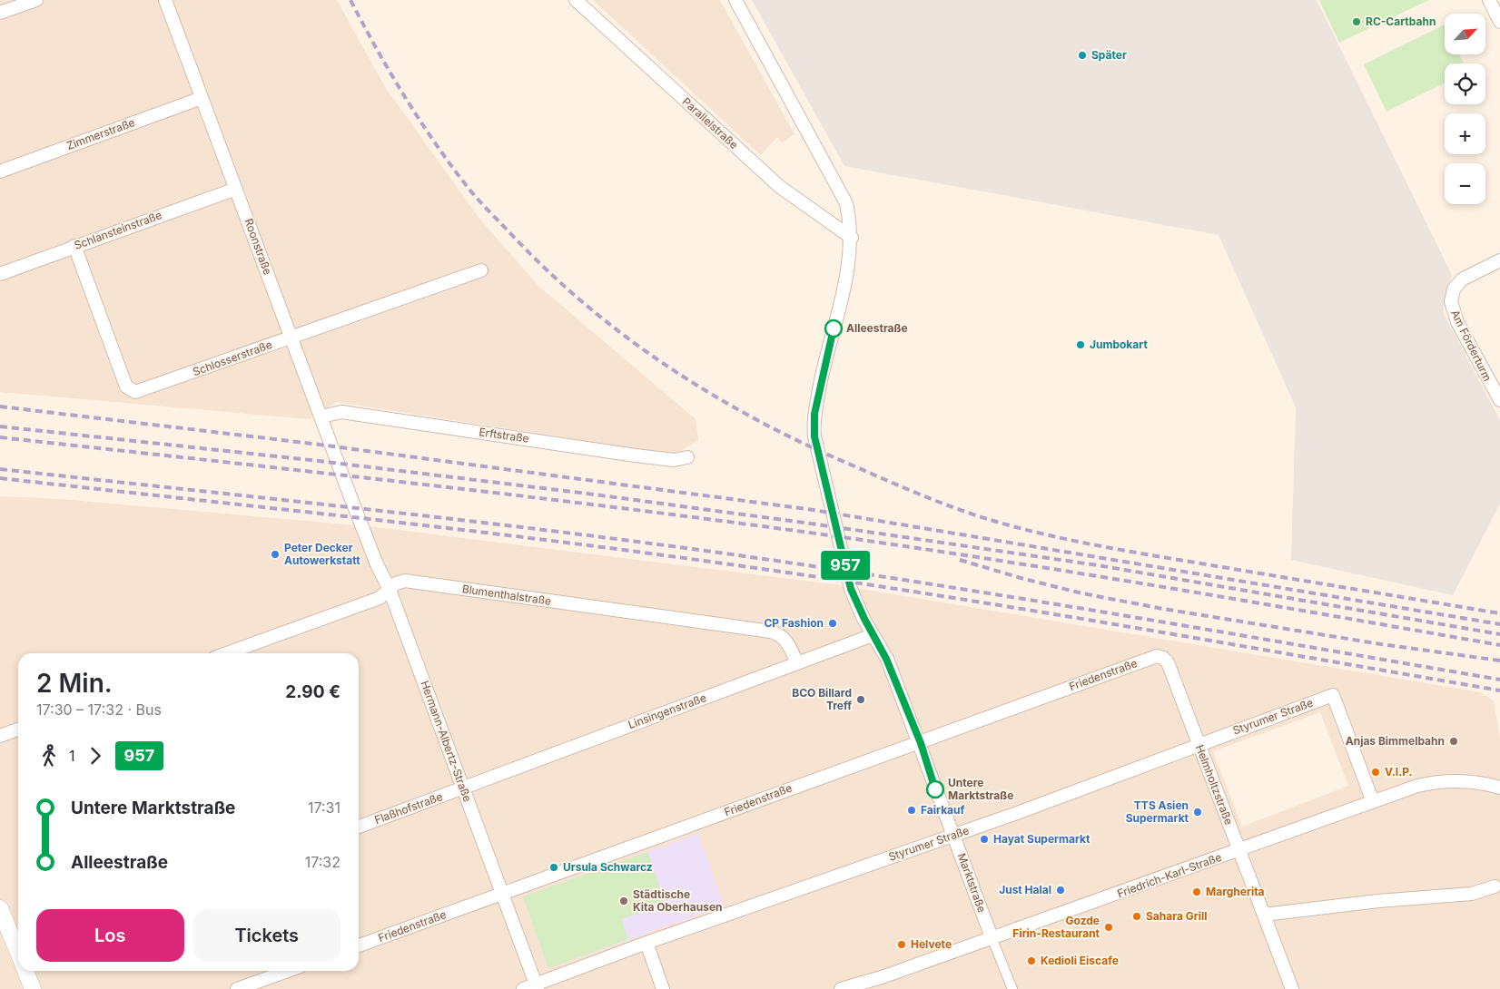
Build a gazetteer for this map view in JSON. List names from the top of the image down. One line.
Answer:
{"streets":{"street":["Parallelstraße","Zimmerstraße","Schlansteinstraße","Roonstraße","Am Förderturm","Schlosserstraße","Erftstraße","Blumenthalstraße","Friedenstraße","Linsingenstraße","Styrumer Straße","Hermann-Albertz-Straße","Helmholtzstraße","Flaßhofstraße","Friedrich-Karl-Straße","Marktstraße"]},"crossings":[["Parallelstraße","Marktstraße"],["Zimmerstraße","Roonstraße"],["Schlansteinstraße","Roonstraße"],["Schlansteinstraße","Schlosserstraße"],["Roonstraße","Schlosserstraße"],["Roonstraße","Erftstraße"],["Roonstraße","Hermann-Albertz-Straße"],["Blumenthalstraße","Linsingenstraße"],["Blumenthalstraße","Hermann-Albertz-Straße"],["Friedenstraße","Hermann-Albertz-Straße"],["Friedenstraße","Helmholtzstraße"],["Friedenstraße","Marktstraße"],["Linsingenstraße","Hermann-Albertz-Straße"],["Linsingenstraße","Flaßhofstraße"],["Linsingenstraße","Marktstraße"],["Styrumer Straße","Hermann-Albertz-Straße"],["Styrumer Straße","Helmholtzstraße"],["Styrumer Straße","Friedrich-Karl-Straße"],["Styrumer Straße","Marktstraße"],["Hermann-Albertz-Straße","Flaßhofstraße"],["Helmholtzstraße","Friedrich-Karl-Straße"],["Friedrich-Karl-Straße","Marktstraße"]],"places":["RC-Cartbahn","Später","Alleestraße","Jumbokart","Peter Decker Autowerkstatt","CP Fashion","BCO Billard Treff","Anjas Bimmelbahn","V.I.P.","Untere Marktstraße","Fairkauf","TTS Asien Supermarkt","Hayat Supermarkt","Ursula Schwarcz","Just Halal","Margherita","Städtische Kita Oberhausen","Sahara Grill","Gozde Firin-Restaurant","Helvete","Kedioli Eiscafe"],"lines":["bus line 957"],"north":"top right","page":{"on_map":"957","map_buttons":["+","−"],"heading":["2 Min.","17:30 – 17:32 · Bus","2.90 €"],"legs":["1","957"],"list":[{"name":"Untere Marktstraße","value":"17:31"},{"name":"Alleestraße","value":"17:32"}],"buttons":["Los","Tickets"]}}
